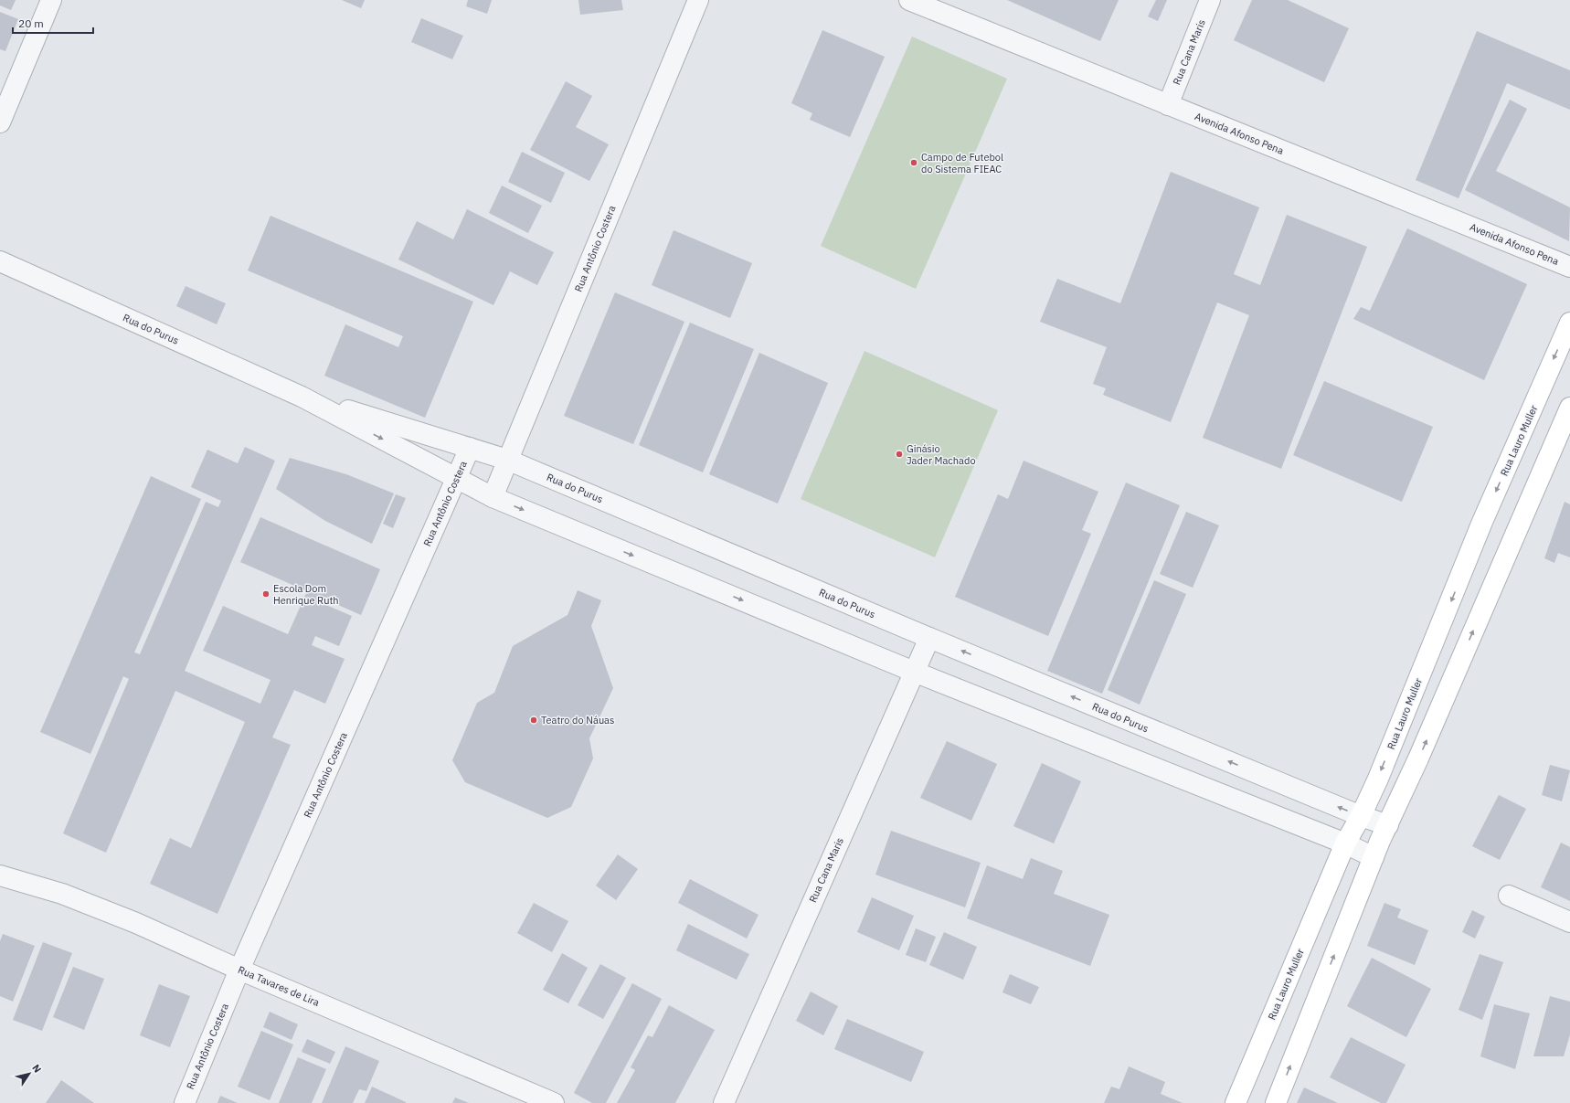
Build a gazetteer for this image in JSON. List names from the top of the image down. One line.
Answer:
{"streets":{"street":["Rua Cana Maris","Avenida Afonso Pena","Rua Antônio Costera","Rua do Purus","Rua Lauro Muller","Rua Tavares de Lira"]},"crossings":[["Rua Cana Maris","Avenida Afonso Pena"],["Rua Cana Maris","Rua do Purus"],["Rua Antônio Costera","Rua do Purus"],["Rua Antônio Costera","Rua Tavares de Lira"],["Rua do Purus","Rua Lauro Muller"]],"places":["Campo de Futebol do Sistema FIEAC","Ginásio Jader Machado","Escola Dom Henrique Ruth","Teatro do Náuas"],"scale_bar":"20 m","north":"top right"}
